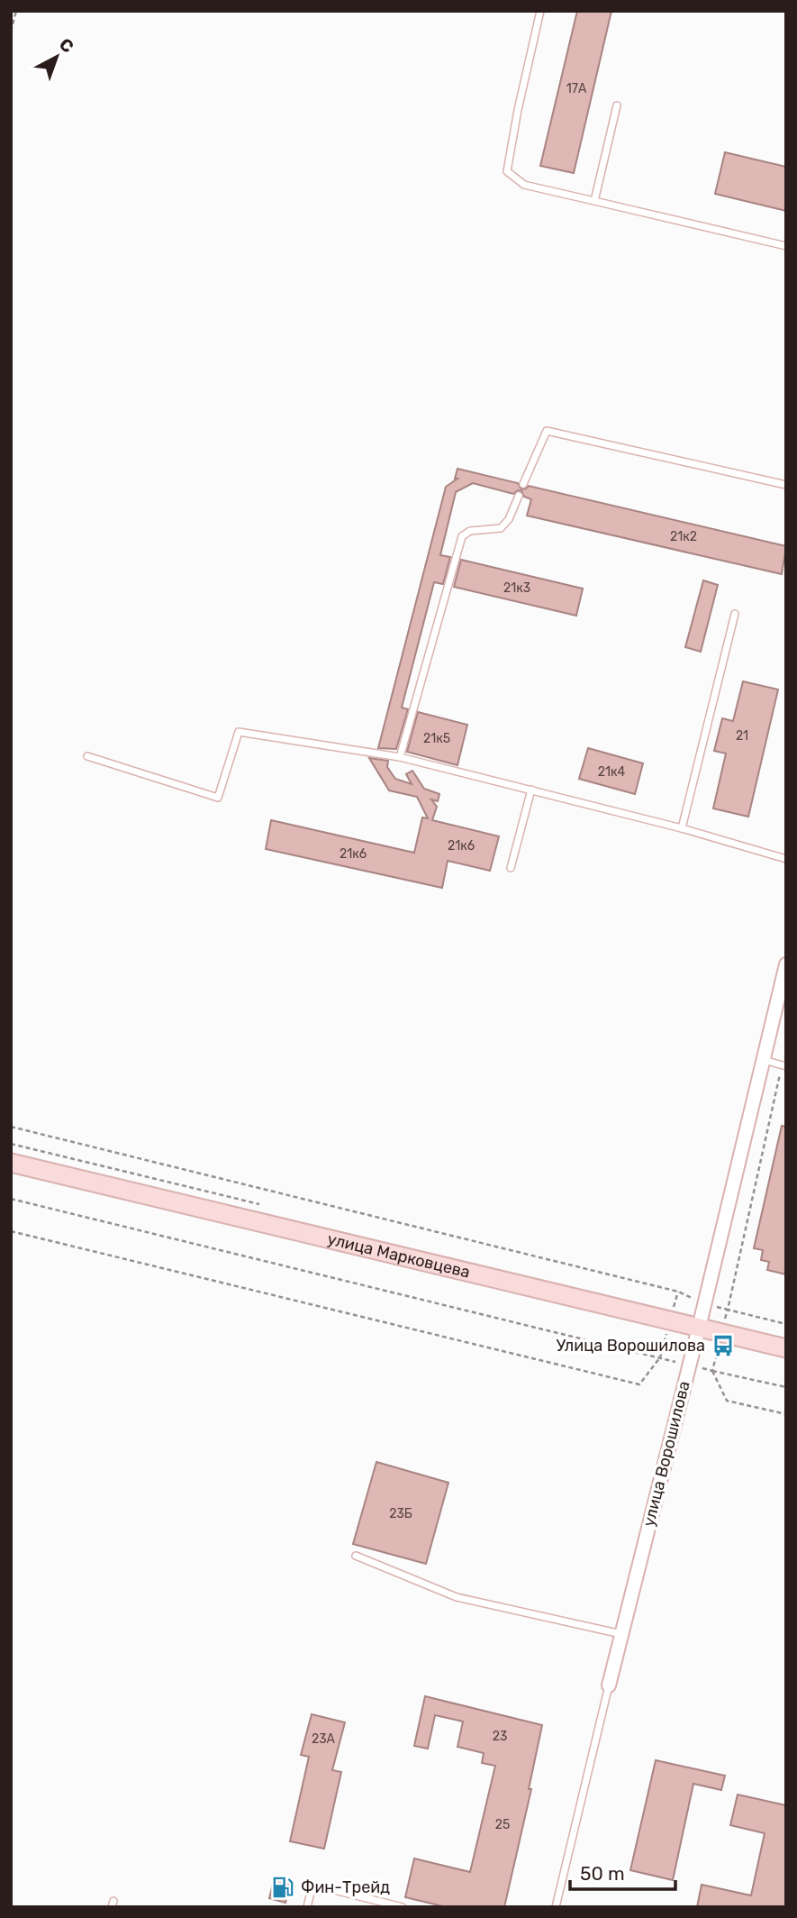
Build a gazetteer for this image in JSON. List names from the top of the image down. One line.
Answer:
{"streets":{"main road":["улица Марковцева"],"street":["улица Ворошилова"]},"crossings":[["улица Марковцева","улица Ворошилова"]],"places":{"bus stop":["Улица Ворошилова"],"fuel station":["Фин-Трeйд"]},"house_numbers":["17А","21к2","21к3","21","21к5","21к4","21к6","21к6","23Б","23","23А","25"],"scale_bar":"50 m","north":"top right"}
